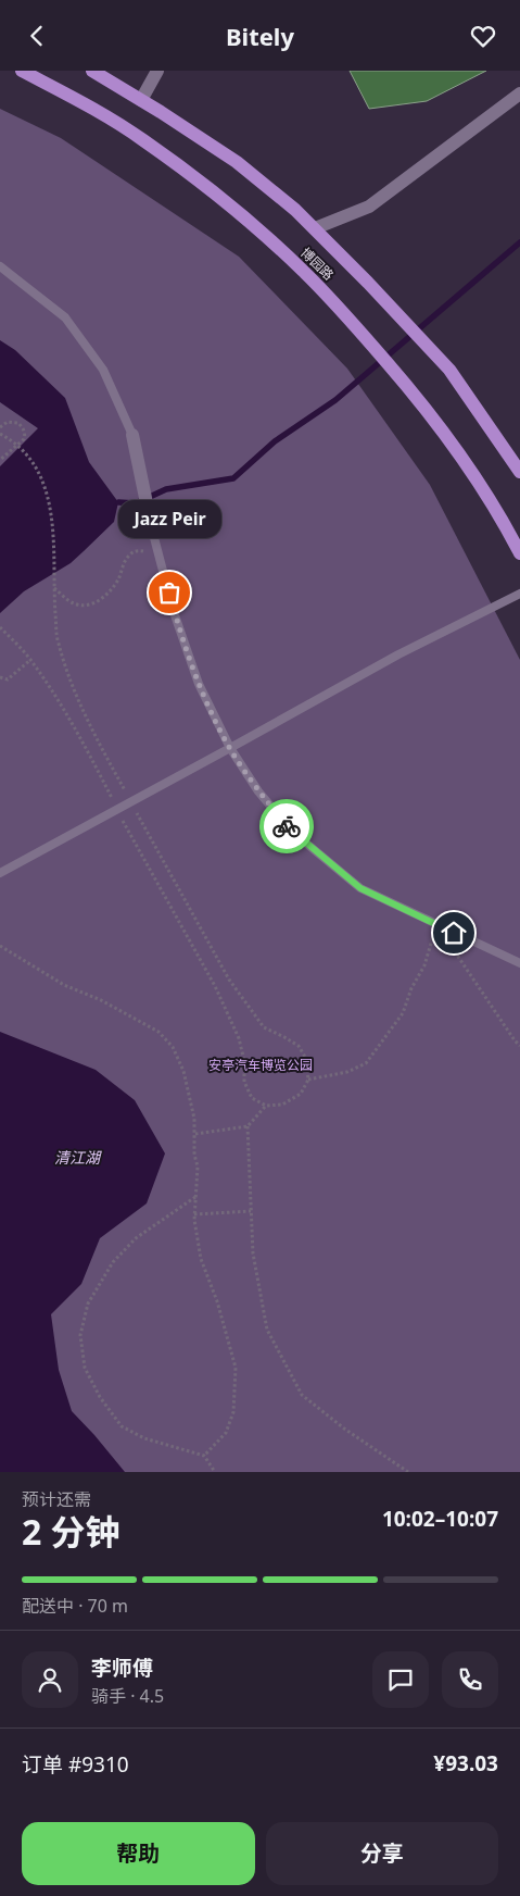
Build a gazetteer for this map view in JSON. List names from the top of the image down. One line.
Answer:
{"streets":{"main road":["博园路"]},"water":["清江湖"],"parks":["安亭汽车博览公园"],"places":["Jazz Peir"],"page":{"header":"Bitely","bubble":"Jazz Peir","heading":["2 分钟","预计还需","10:02–10:07"],"panel":["李师傅","骑手 · 4.5","订单 #9310","¥93.03"],"bar":"配送中 · 70 m","buttons":["帮助","分享"]}}
